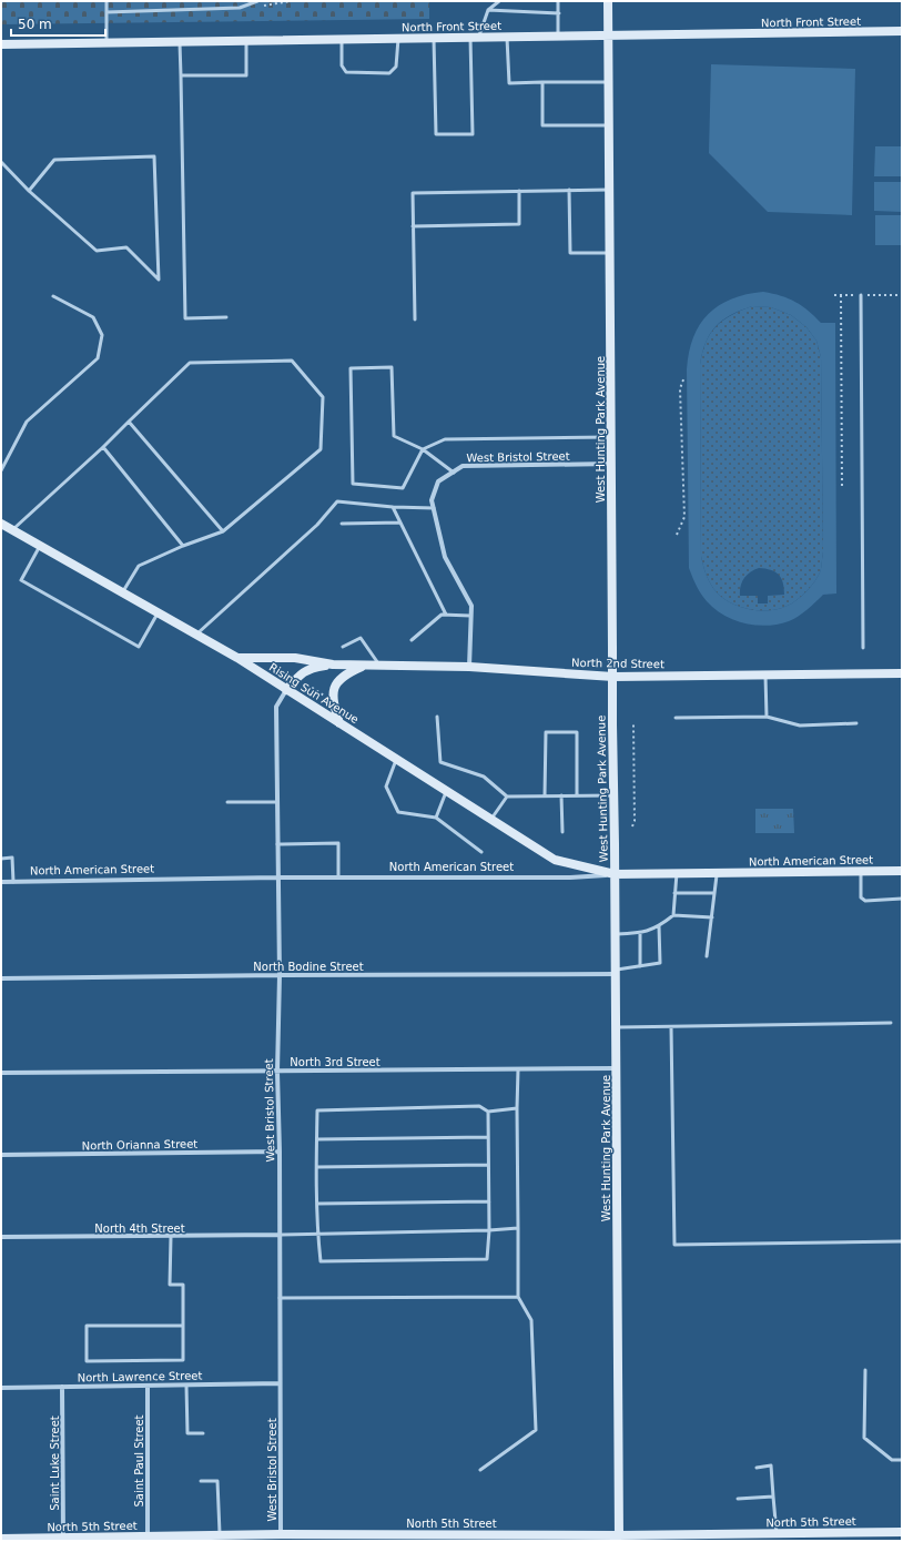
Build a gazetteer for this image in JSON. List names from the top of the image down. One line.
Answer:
{"streets":{"street":["North Front Street","West Hunting Park Avenue","West Bristol Street","North 2nd Street","Rising Sun Avenue","North American Street","North Bodine Street","North 3rd Street","North Orianna Street","North 4th Street","North Lawrence Street","Saint Paul Street","Saint Luke Street","North 5th Street"]},"crossings":[["North Front Street","West Hunting Park Avenue"],["West Hunting Park Avenue","West Bristol Street"],["West Hunting Park Avenue","Rising Sun Avenue"],["West Hunting Park Avenue","North American Street"],["West Hunting Park Avenue","North Bodine Street"],["West Hunting Park Avenue","North 3rd Street"],["West Hunting Park Avenue","North 5th Street"],["West Bristol Street","North 2nd Street"],["West Bristol Street","Rising Sun Avenue"],["West Bristol Street","North American Street"],["West Bristol Street","North Bodine Street"],["West Bristol Street","North 3rd Street"],["West Bristol Street","North Orianna Street"],["West Bristol Street","North 4th Street"],["West Bristol Street","North Lawrence Street"],["West Bristol Street","North 5th Street"],["North 2nd Street","Rising Sun Avenue"],["Rising Sun Avenue","North American Street"],["North Lawrence Street","Saint Paul Street"],["North Lawrence Street","Saint Luke Street"],["Saint Paul Street","North 5th Street"],["Saint Luke Street","North 5th Street"]],"scale_bar":"50 m"}
